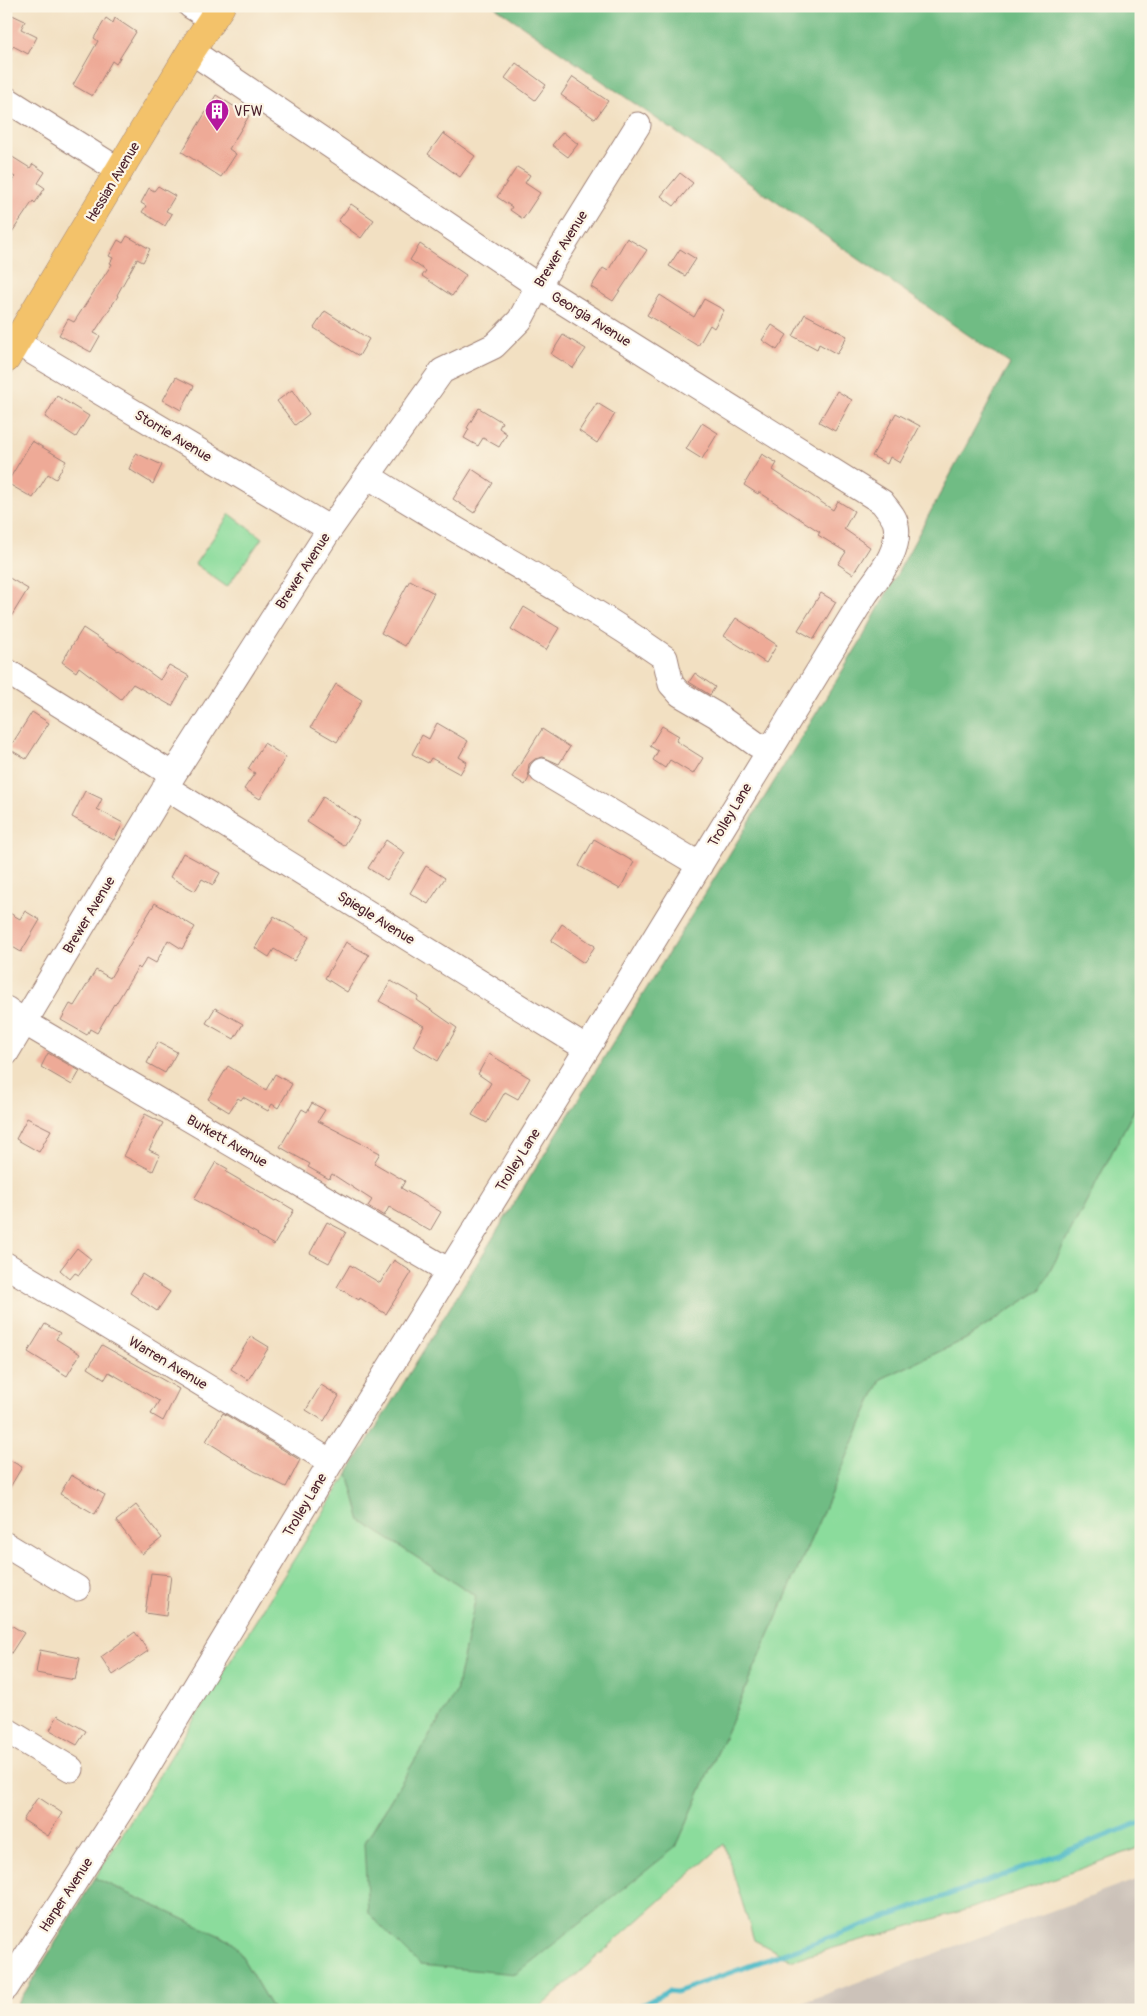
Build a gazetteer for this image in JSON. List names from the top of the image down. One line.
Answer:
{"streets":{"main road":["Hessian Avenue"],"street":["Brewer Avenue","Georgia Avenue","Storrie Avenue","Trolley Lane","Spiegle Avenue","Burkett Avenue","Warren Avenue","Harper Avenue"]},"crossings":[["Hessian Avenue","Georgia Avenue"],["Hessian Avenue","Storrie Avenue"],["Brewer Avenue","Georgia Avenue"],["Brewer Avenue","Storrie Avenue"],["Brewer Avenue","Spiegle Avenue"],["Brewer Avenue","Burkett Avenue"],["Georgia Avenue","Trolley Lane"],["Trolley Lane","Spiegle Avenue"],["Trolley Lane","Burkett Avenue"],["Trolley Lane","Warren Avenue"],["Trolley Lane","Harper Avenue"]],"places":{"building":["VFW"]}}
